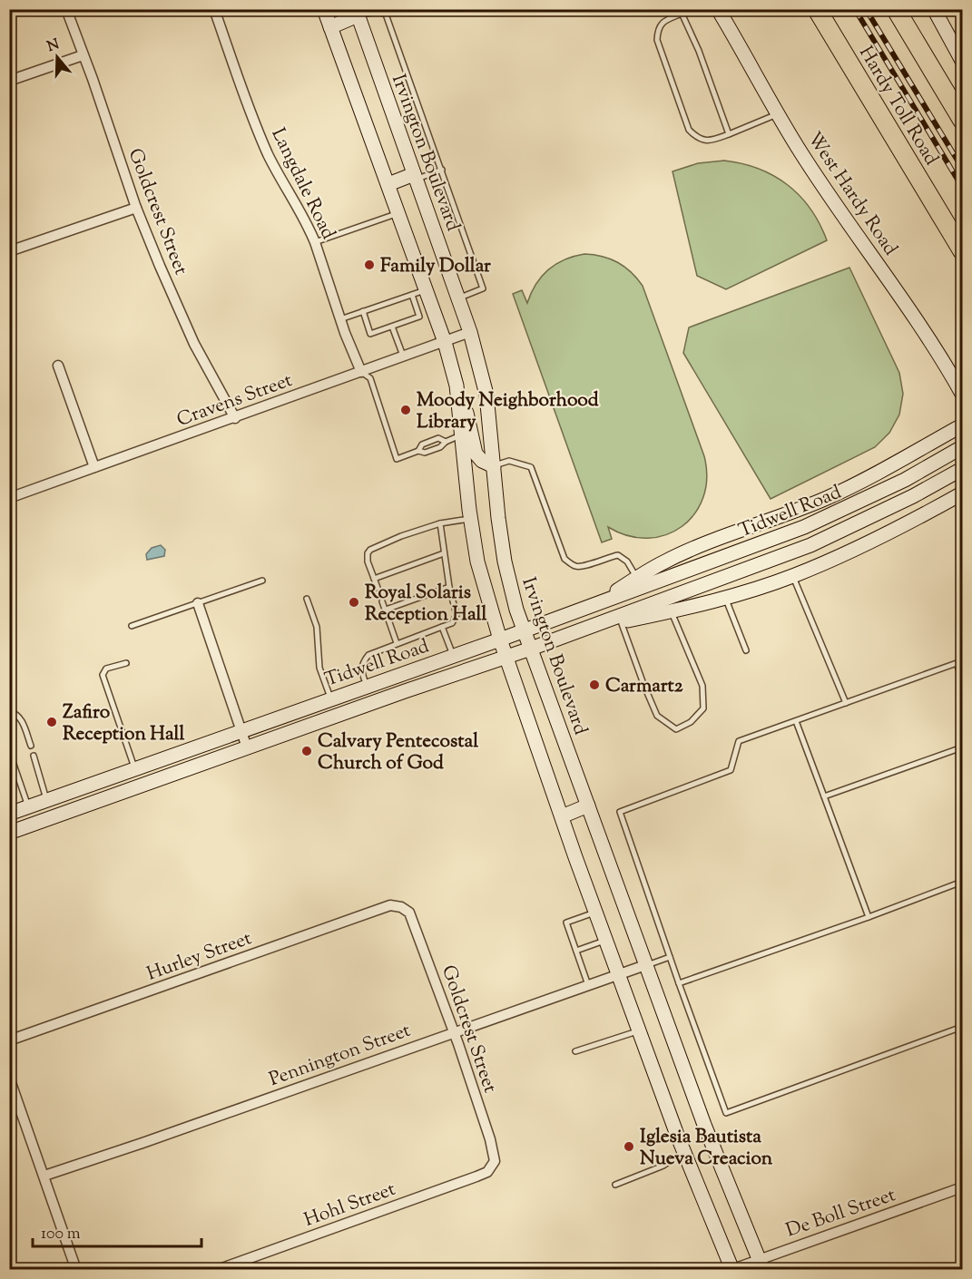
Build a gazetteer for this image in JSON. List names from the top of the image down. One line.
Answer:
{"streets":{"highway":["Hardy Toll Road"],"main road":["Irvington Boulevard","West Hardy Road","Tidwell Road"],"street":["Langdale Road","Goldcrest Street","Cravens Street","Hurley Street","Pennington Street","Hohl Street","De Boll Street"]},"crossings":[["Irvington Boulevard","Cravens Street"],["Irvington Boulevard","Tidwell Road"],["Irvington Boulevard","Pennington Street"],["Irvington Boulevard","De Boll Street"],["Langdale Road","Cravens Street"],["Goldcrest Street","Cravens Street"],["Goldcrest Street","Hurley Street"],["Goldcrest Street","Pennington Street"],["Goldcrest Street","Hohl Street"]],"places":["Family Dollar","Moody Neighborhood Library","Royal Solaris Reception Hall","Carmart2","Zafiro Reception Hall","Calvary Pentecostal Church of God","Iglesia Bautista Nueva Creacion"],"scale_bar":"100 m","north":"top"}
